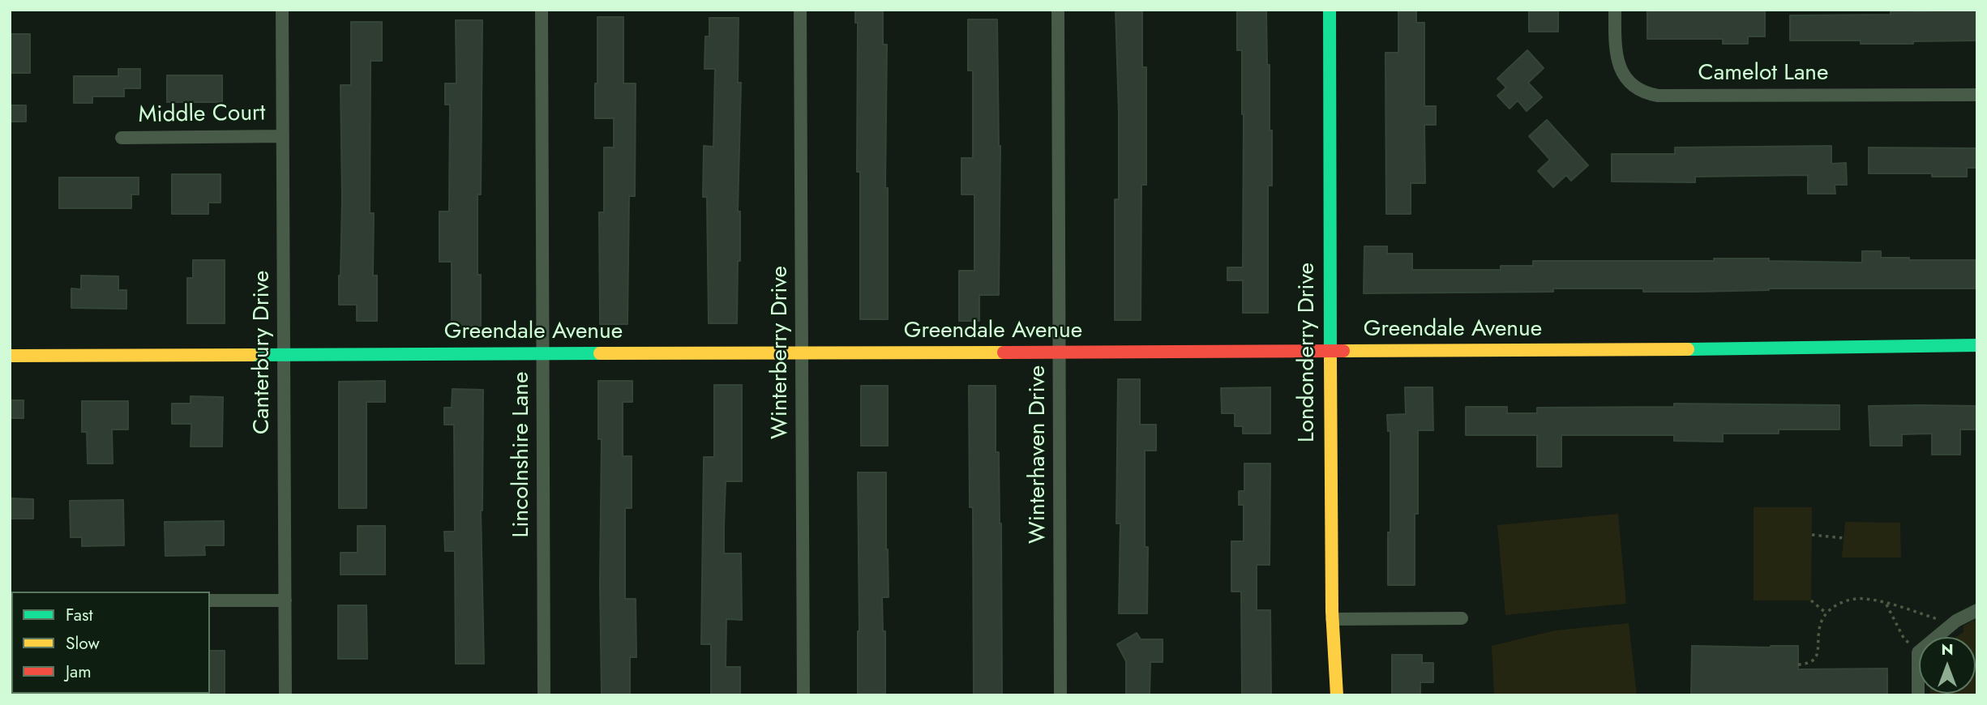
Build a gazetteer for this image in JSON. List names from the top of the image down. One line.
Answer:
{"streets":{"street":["Camelot Lane","Middle Court","Greendale Avenue","Canterbury Drive","Winterberry Drive","Londonderry Drive","Lincolnshire Lane","Winterhaven Drive"]},"crossings":[["Middle Court","Canterbury Drive"],["Greendale Avenue","Canterbury Drive"],["Greendale Avenue","Winterberry Drive"],["Greendale Avenue","Londonderry Drive"],["Greendale Avenue","Lincolnshire Lane"],["Greendale Avenue","Winterhaven Drive"]],"legend":["Fast","Slow","Jam"],"north":"top"}
